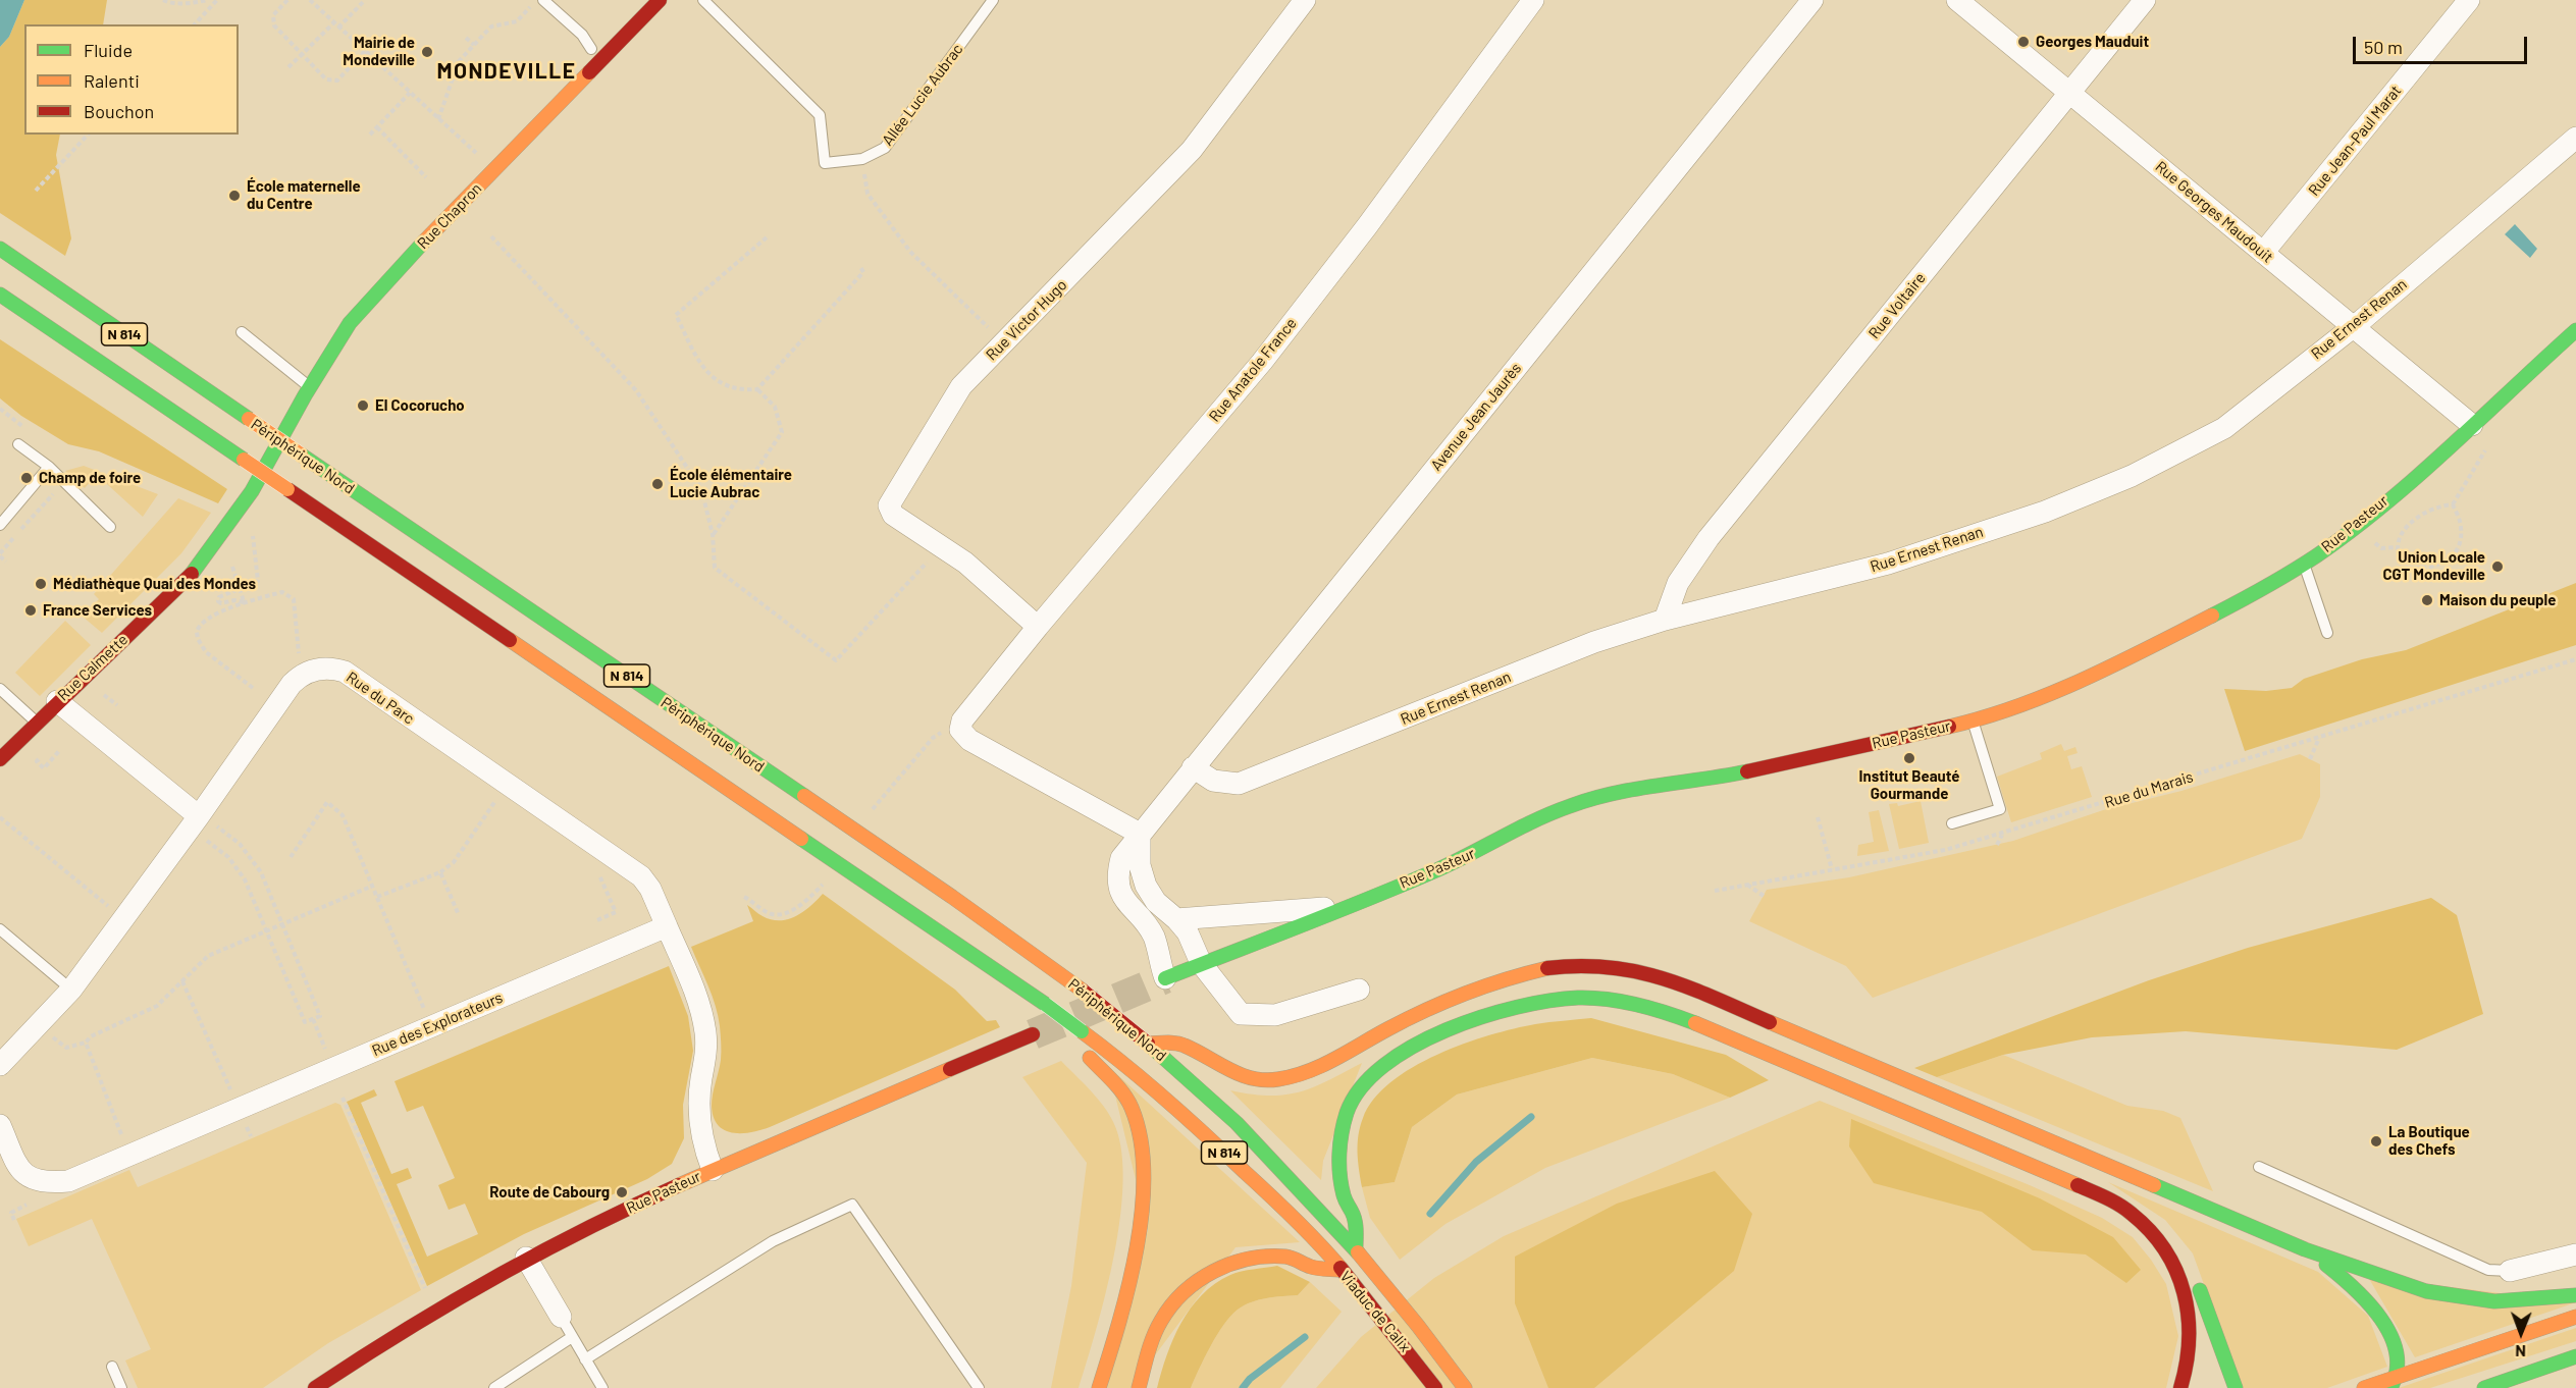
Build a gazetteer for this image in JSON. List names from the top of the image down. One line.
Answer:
{"streets":{"main road":["Rue Chapron","N 814","Périphérique Nord","Rue Pasteur","Rue Calmette","Viaduc de Calix"],"street":["Rue Jean-Paul Marat","Rue Georges Maudouit","Rue Voltaire","Rue Ernest Renan","Rue Victor Hugo","Rue Anatole France","Avenue Jean Jaurès","Rue du Parc","Rue des Explorateurs"],"lane":["Allée Lucie Aubrac"],"path":["Rue du Marais"]},"crossings":[["Rue Jean-Paul Marat","Rue Georges Maudouit"],["Rue Georges Maudouit","Rue Voltaire"],["Rue Georges Maudouit","Rue Ernest Renan"],["Rue Georges Maudouit","Rue Pasteur"],["Rue Chapron","Rue Calmette"],["Rue Voltaire","Rue Ernest Renan"],["Rue Ernest Renan","Avenue Jean Jaurès"],["Rue Victor Hugo","Rue Anatole France"],["Avenue Jean Jaurès","Rue Pasteur"],["Périphérique Nord","Viaduc de Calix"],["Rue du Parc","Rue des Explorateurs"]],"districts":["MONDEVILLE"],"places":["Georges Mauduit","Mairie de Mondeville","École maternelle du Centre","El Cocorucho","Champ de foire","École élémentaire Lucie Aubrac","Union Locale CGT Mondeville","Médiathèque Quai des Mondes","Maison du peuple","France Services","Institut Beauté Gourmande","La Boutique des Chefs","Route de Cabourg"],"legend":["Fluide","Ralenti","Bouchon"],"scale_bar":"50 m","north":"bottom"}
